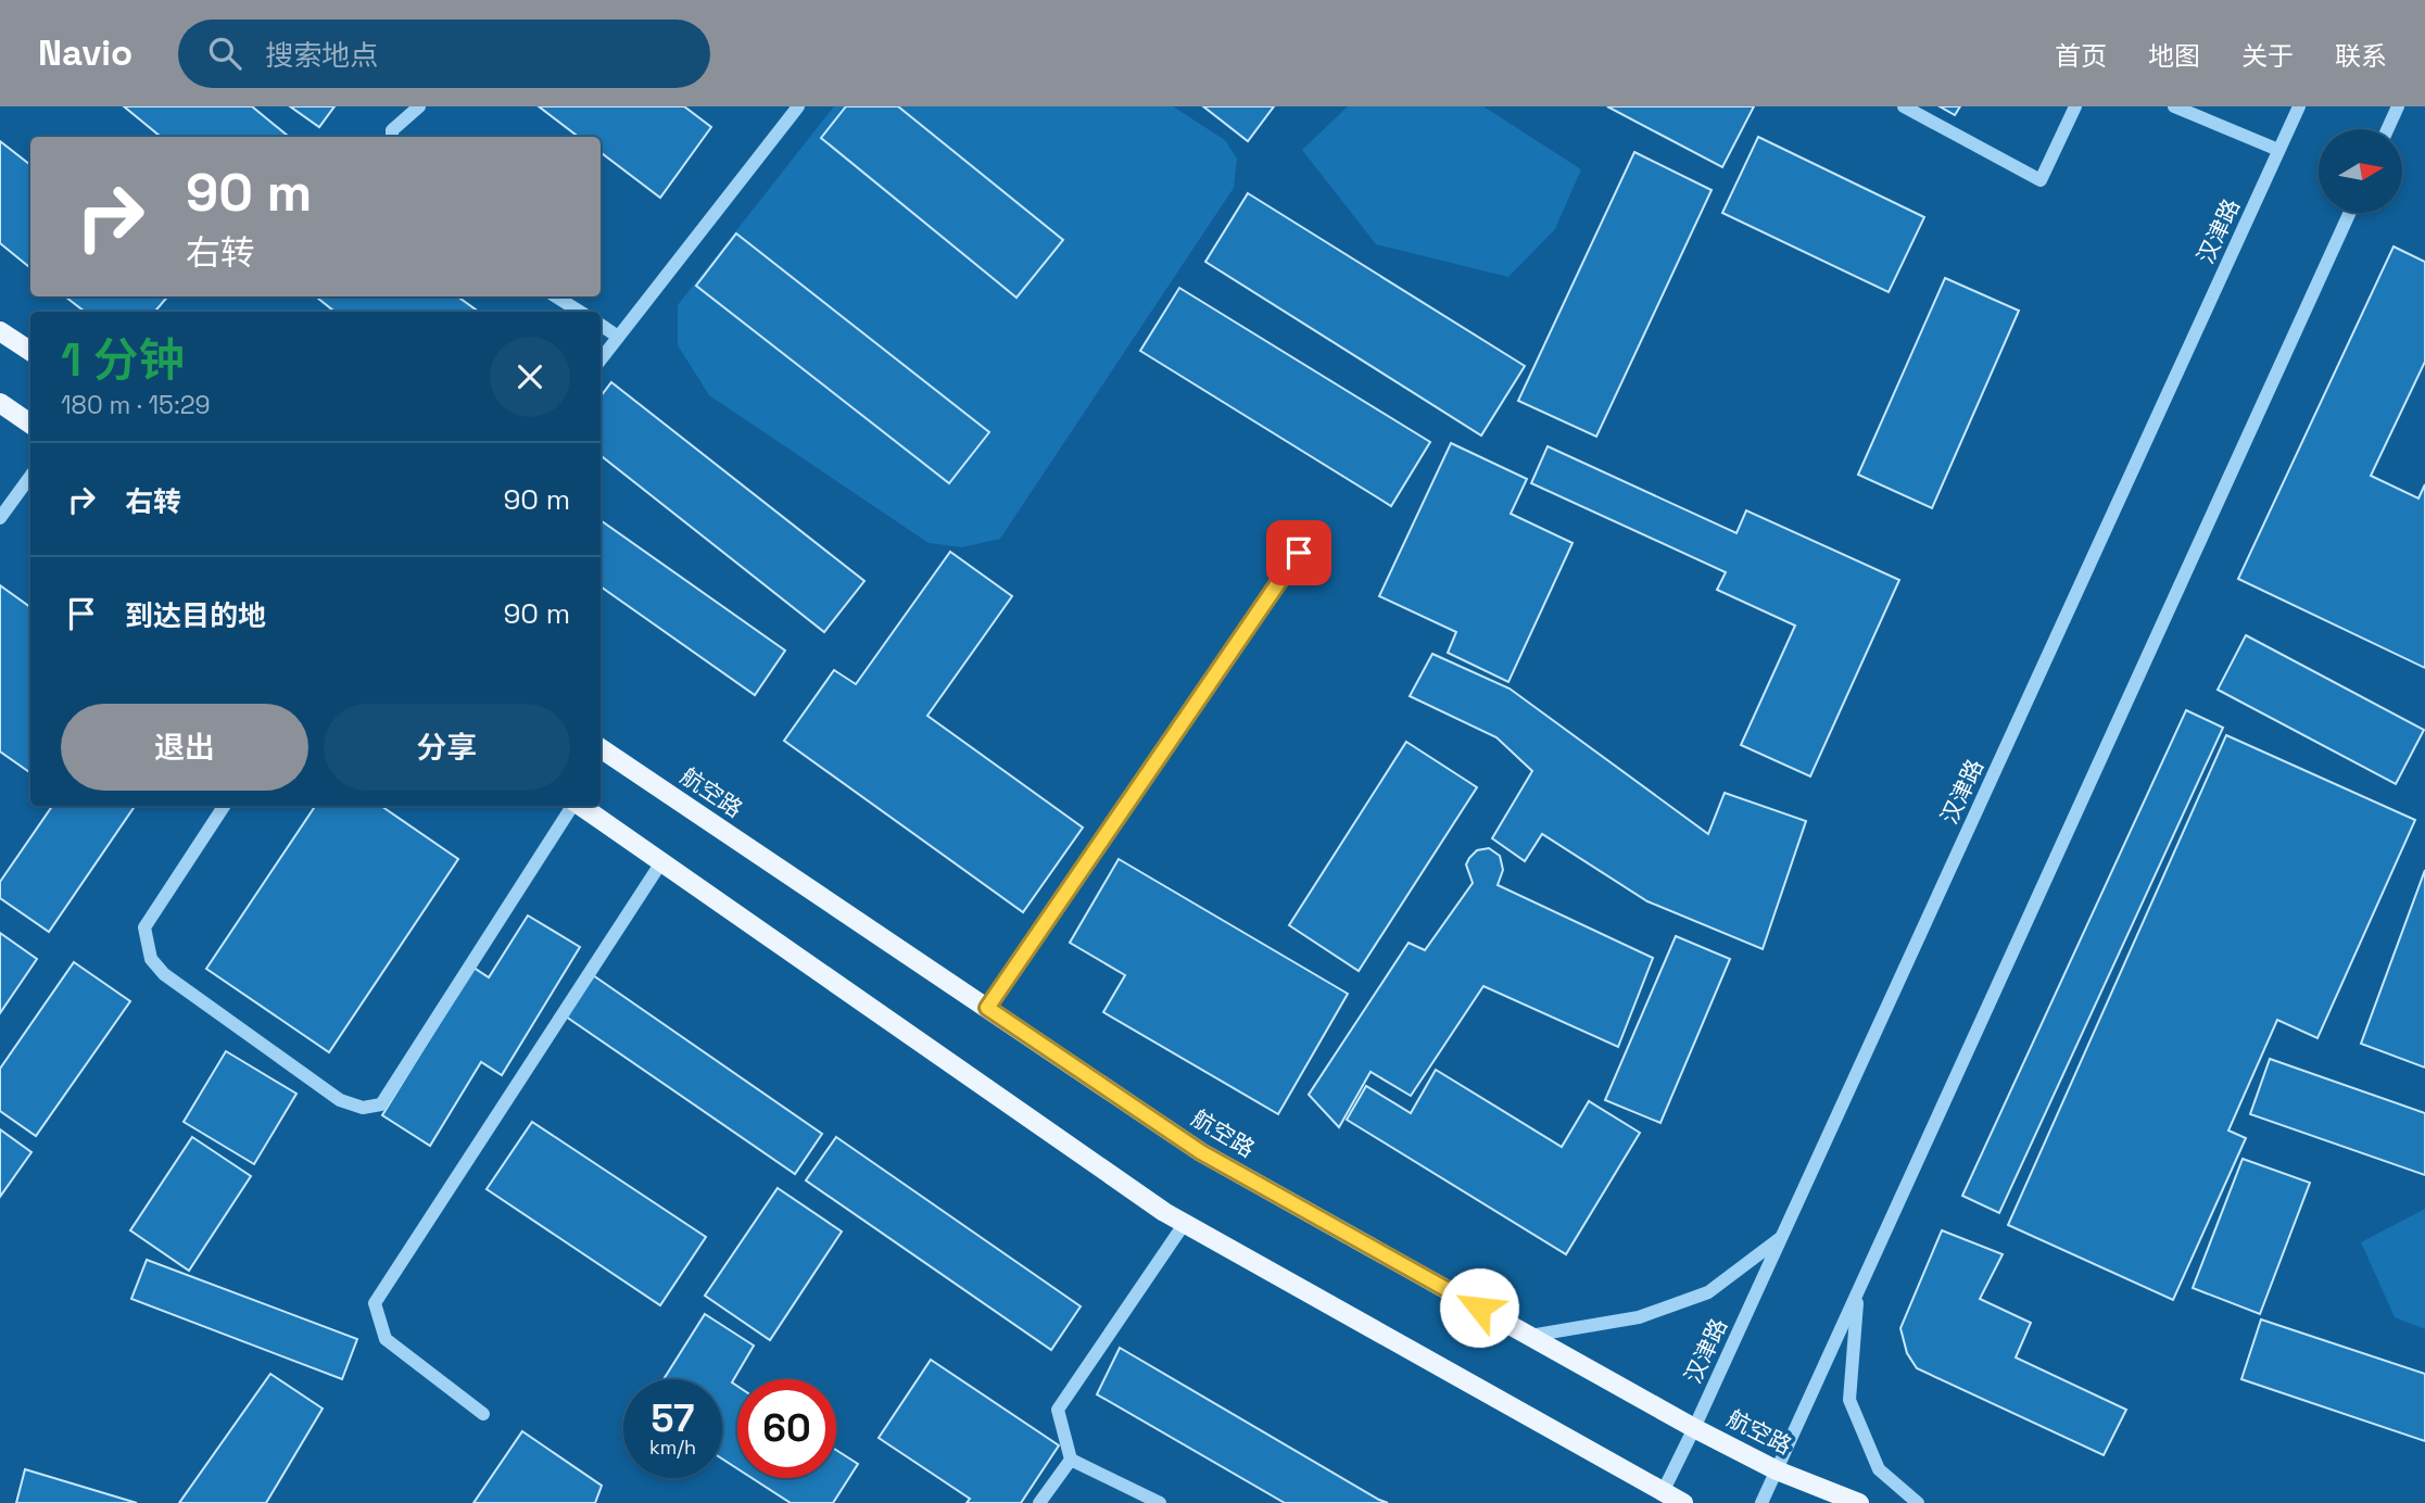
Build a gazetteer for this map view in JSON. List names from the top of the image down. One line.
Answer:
{"streets":{"main road":["航空路"],"street":["汉津路"]},"crossings":[["汉津路","航空路"]],"north":"right","page":{"header":"Navio","search":"搜索地点","nav":["首页","地图","关于","联系"],"turn":["90 m","右转"],"heading":["1 分钟","180 m · 15:29"],"list":[{"name":"右转","value":"90 m"},{"name":"到达目的地","value":"90 m"}],"buttons":["退出","分享"],"speed":"57 km/h","limit":"60"}}
